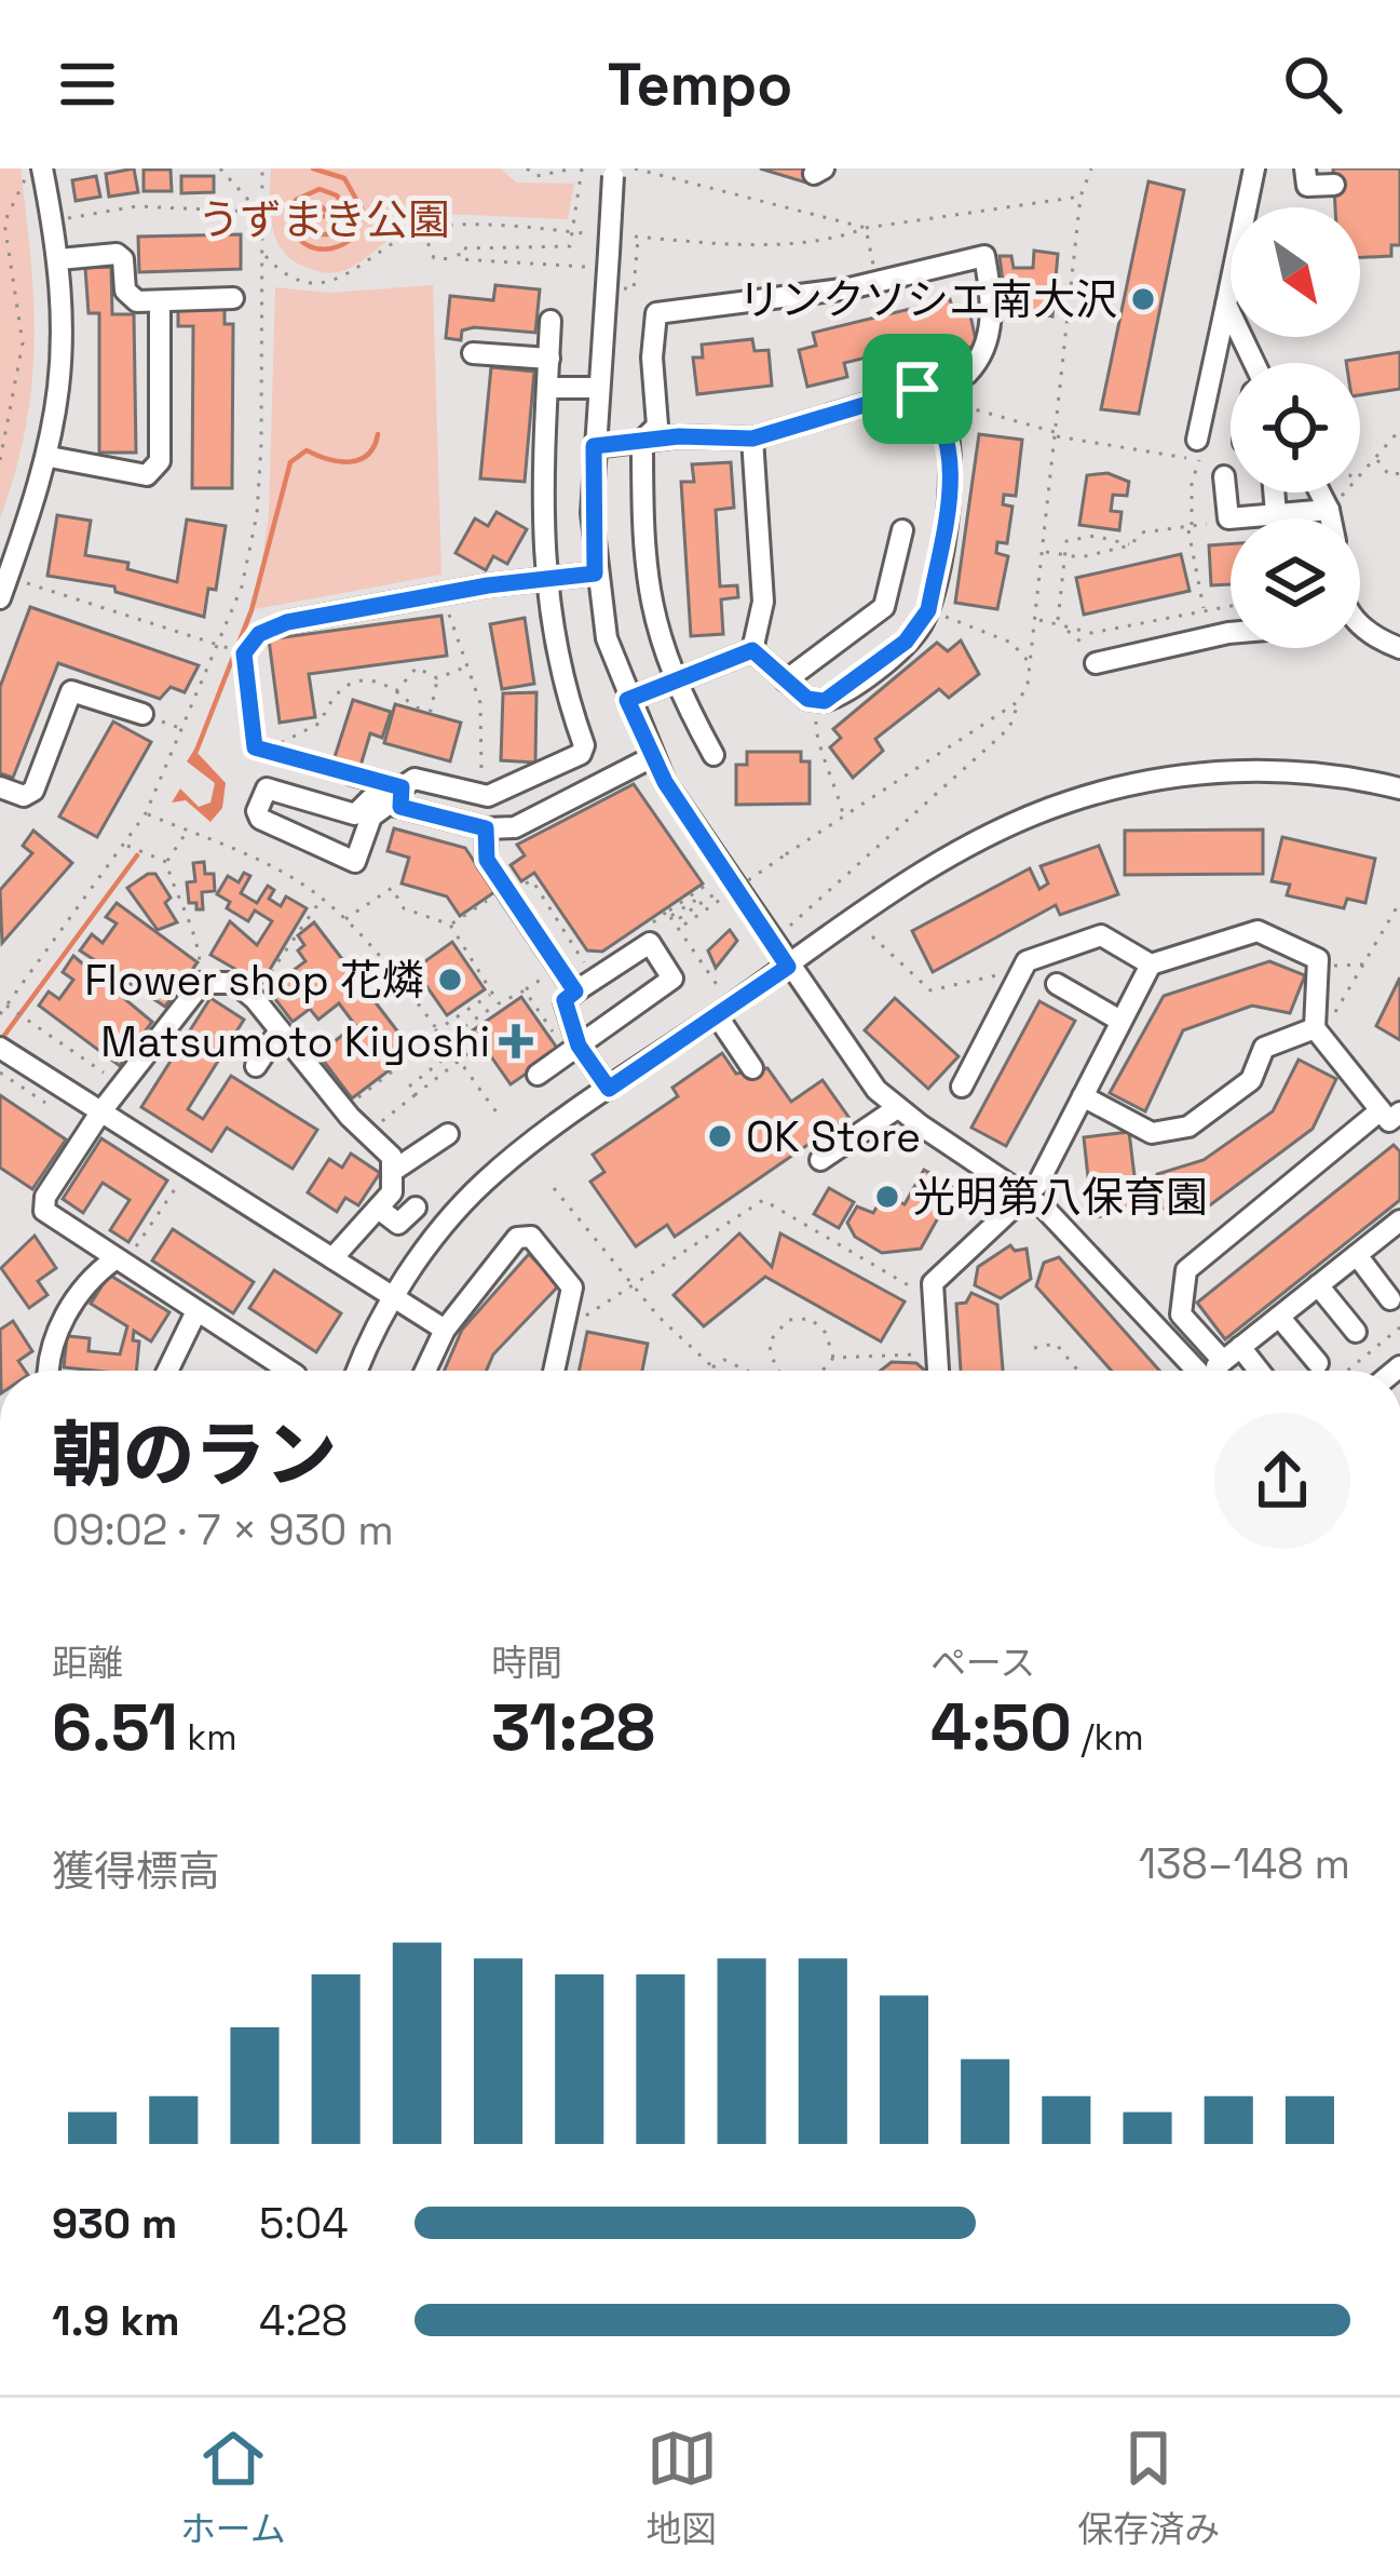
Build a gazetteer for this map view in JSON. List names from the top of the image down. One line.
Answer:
{"parks":["うずまき公園"],"places":{"other":["リンクソシエ南大沢","Flower shop 花燐","OK Store","光明第八保育園"],"health":["Matsumoto Kiyoshi"]},"north":"bottom right","page":{"header":"Tempo","heading":["朝のラン","09:02 · 7 × 930 m"],"stats":[["距離","6.51 km"],["時間","31:28"],["ペース","4:50 /km"]],"chart":["獲得標高","138–148 m"],"list":[{"name":"930 m","note":"5:04"},{"name":"1.9 km","note":"4:28"}],"tabs":["ホーム","地図","保存済み"]}}
